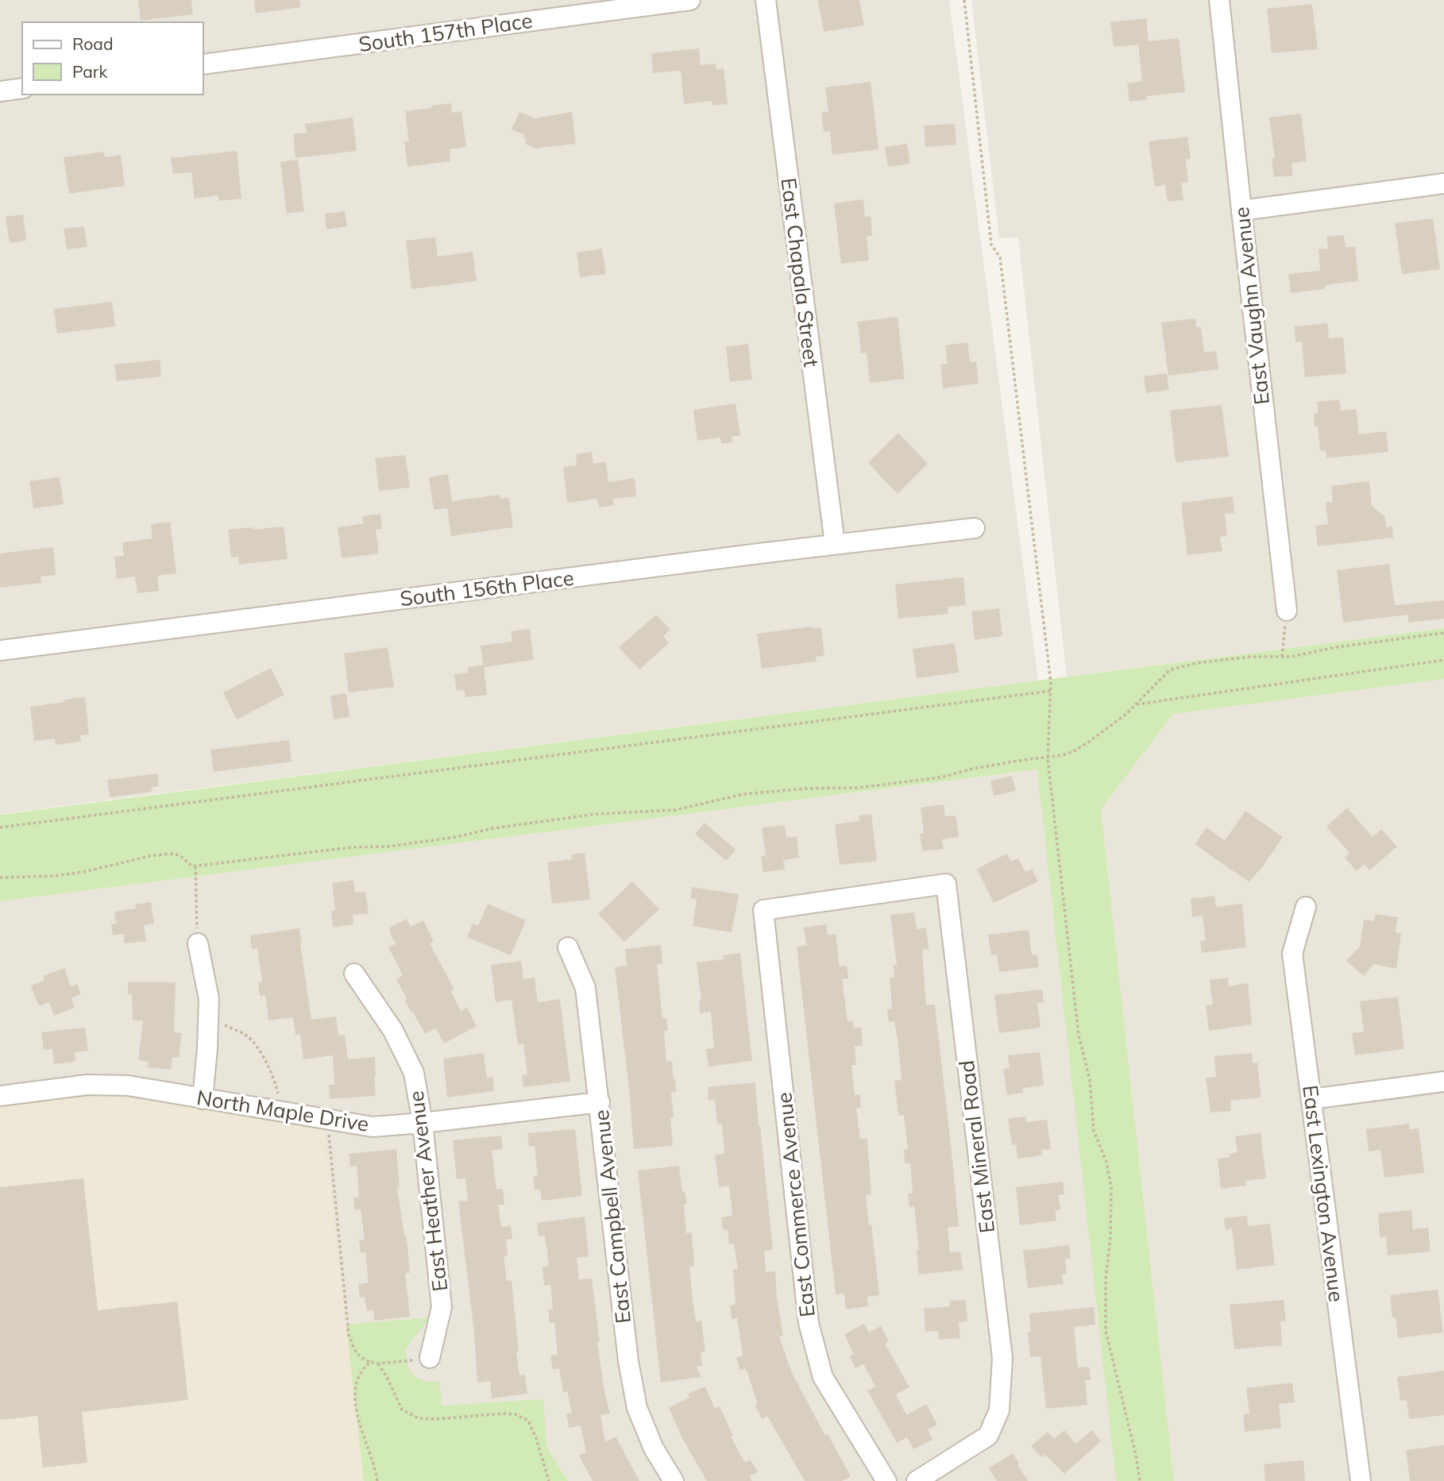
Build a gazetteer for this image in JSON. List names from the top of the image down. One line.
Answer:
{"streets":{"street":["South 157th Place","East Chapala Street","East Vaughn Avenue","South 156th Place","North Maple Drive","East Mineral Road","East Heather Avenue","East Lexington Avenue","East Commerce Avenue","East Campbell Avenue"]},"crossings":[["East Chapala Street","South 156th Place"],["North Maple Drive","East Heather Avenue"],["North Maple Drive","East Campbell Avenue"],["East Mineral Road","East Commerce Avenue"]],"legend":["Road","Park"]}
